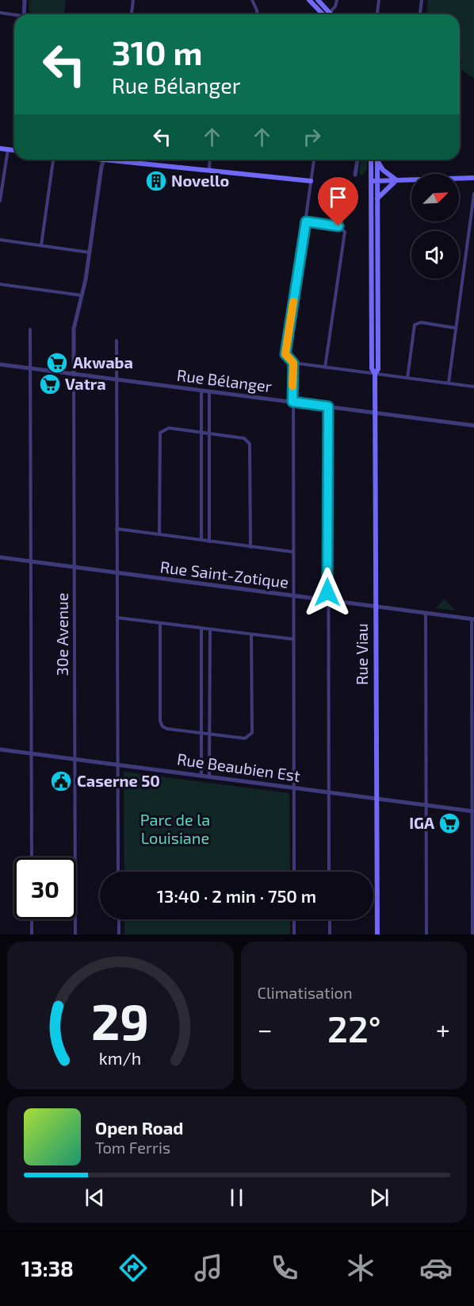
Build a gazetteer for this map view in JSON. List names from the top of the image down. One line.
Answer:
{"streets":{"main road":["Rue Viau"],"street":["Rue Bélanger","Rue Saint-Zotique","30e Avenue","Rue Beaubien Est"]},"crossings":[["Rue Bélanger","30e Avenue"],["Rue Bélanger","Rue Viau"],["Rue Saint-Zotique","30e Avenue"],["Rue Saint-Zotique","Rue Viau"],["30e Avenue","Rue Beaubien Est"],["Rue Viau","Rue Beaubien Est"]],"parks":["Parc de la Louisiane"],"places":{"building":["Novello"],"supermarket":["Akwaba","Vatra","IGA"],"public building":["Caserne 50"]},"north":"top right","page":{"turn":["310 m","Rue Bélanger"],"limit":"30","trip":"13:40 · 2 min · 750 m","tile":"Climatisation","heat":["−","22°","+"],"song":["Open Road","Tom Ferris"],"tabs":"13:38","gauge":["29","km/h"]}}
